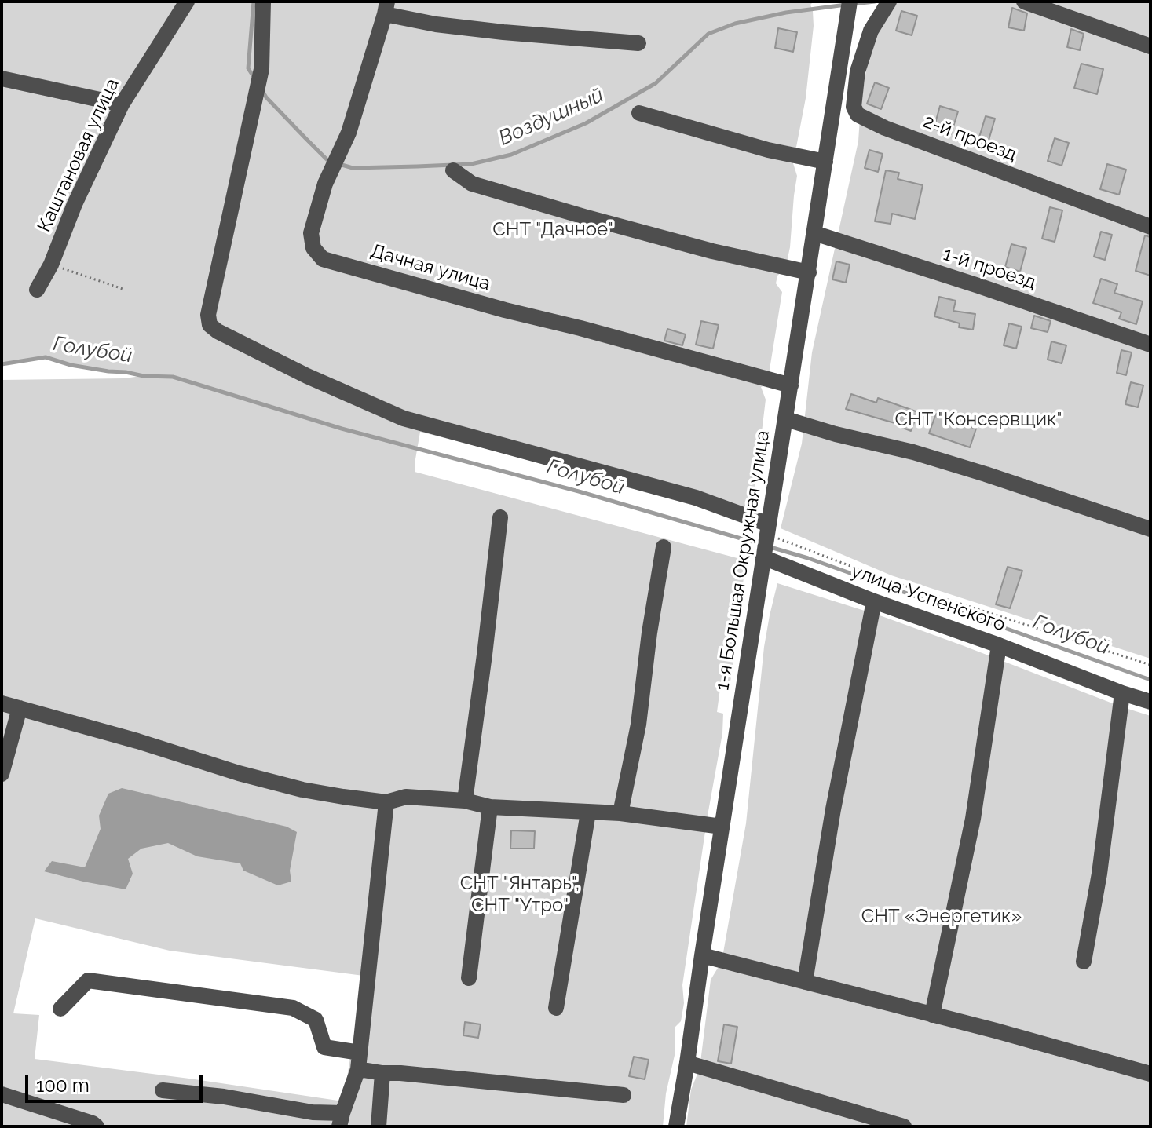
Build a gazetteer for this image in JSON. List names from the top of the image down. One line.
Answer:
{"streets":{"street":["2-й проезд","Каштановая улица","Дачная улица","1-й проезд","1-я Большая Окружная улица","улица Успенского"]},"crossings":[["Дачная улица","1-я Большая Окружная улица"],["1-й проезд","1-я Большая Окружная улица"],["1-я Большая Окружная улица","улица Успенского"]],"water":["Воздушный","Голубой"],"parks":["СНТ \"Дачное\"","СНТ \"Консервщик\"","СНТ \"Янтарь\", СНТ \"Утро\"","СНТ «Энергетик»"],"scale_bar":"100 m"}
